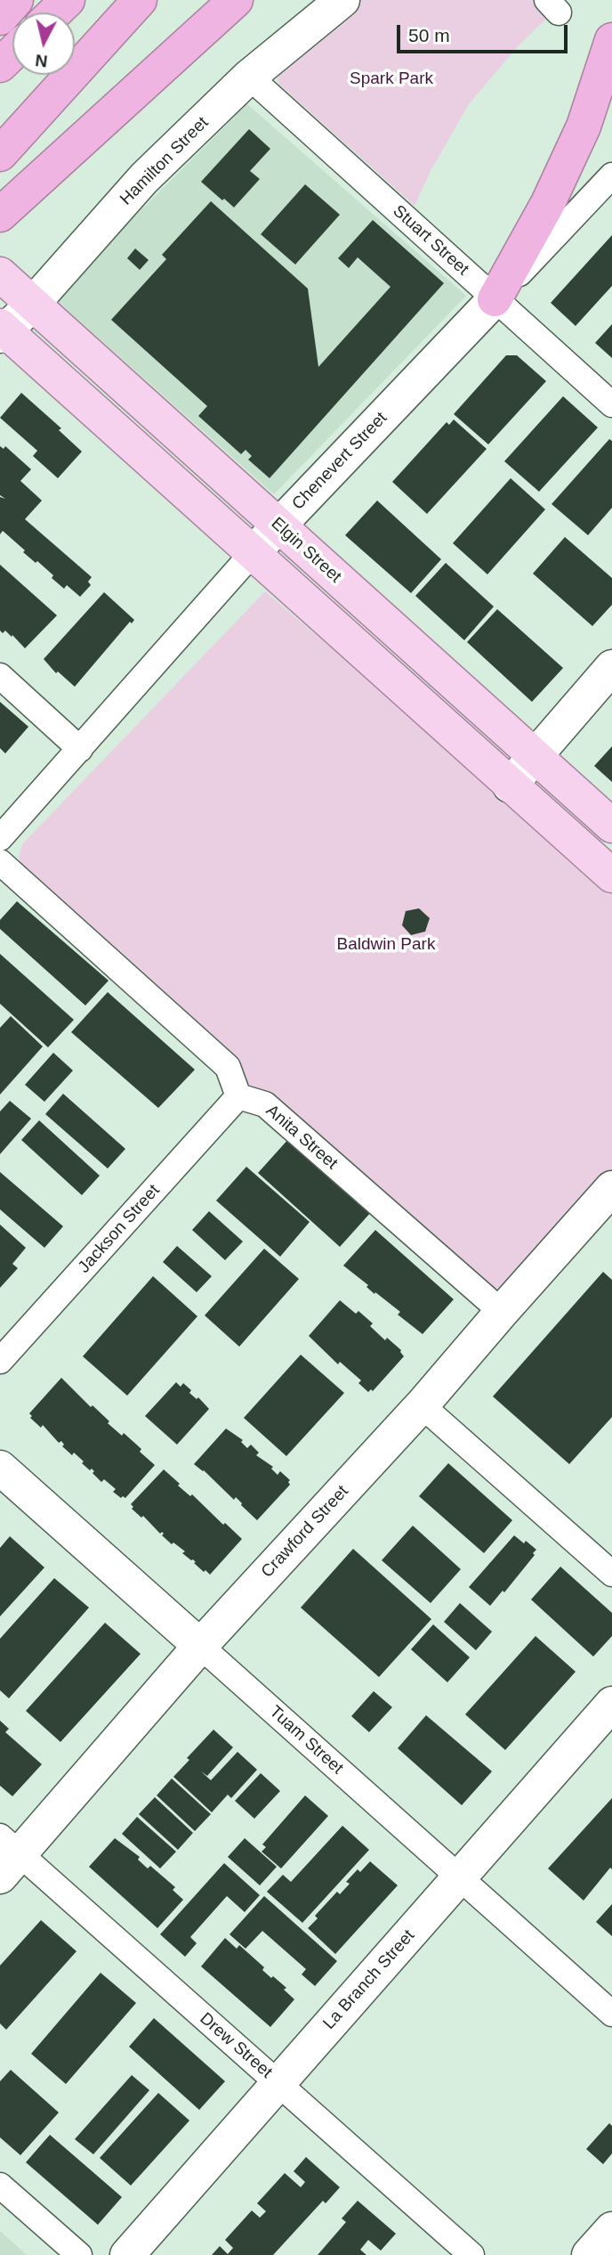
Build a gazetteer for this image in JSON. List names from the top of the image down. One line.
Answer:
{"streets":{"main road":["Elgin Street"],"street":["Hamilton Street","Stuart Street","Chenevert Street","Anita Street","Jackson Street","Crawford Street","Tuam Street","La Branch Street","Drew Street"]},"crossings":[["Hamilton Street","Stuart Street"],["Hamilton Street","Elgin Street"],["Stuart Street","Chenevert Street"],["Chenevert Street","Elgin Street"],["Anita Street","Jackson Street"],["Anita Street","Crawford Street"],["Crawford Street","Tuam Street"],["Crawford Street","Drew Street"],["Tuam Street","La Branch Street"],["La Branch Street","Drew Street"]],"parks":["Spark Park","Baldwin Park"],"scale_bar":"50 m","north":"bottom"}
